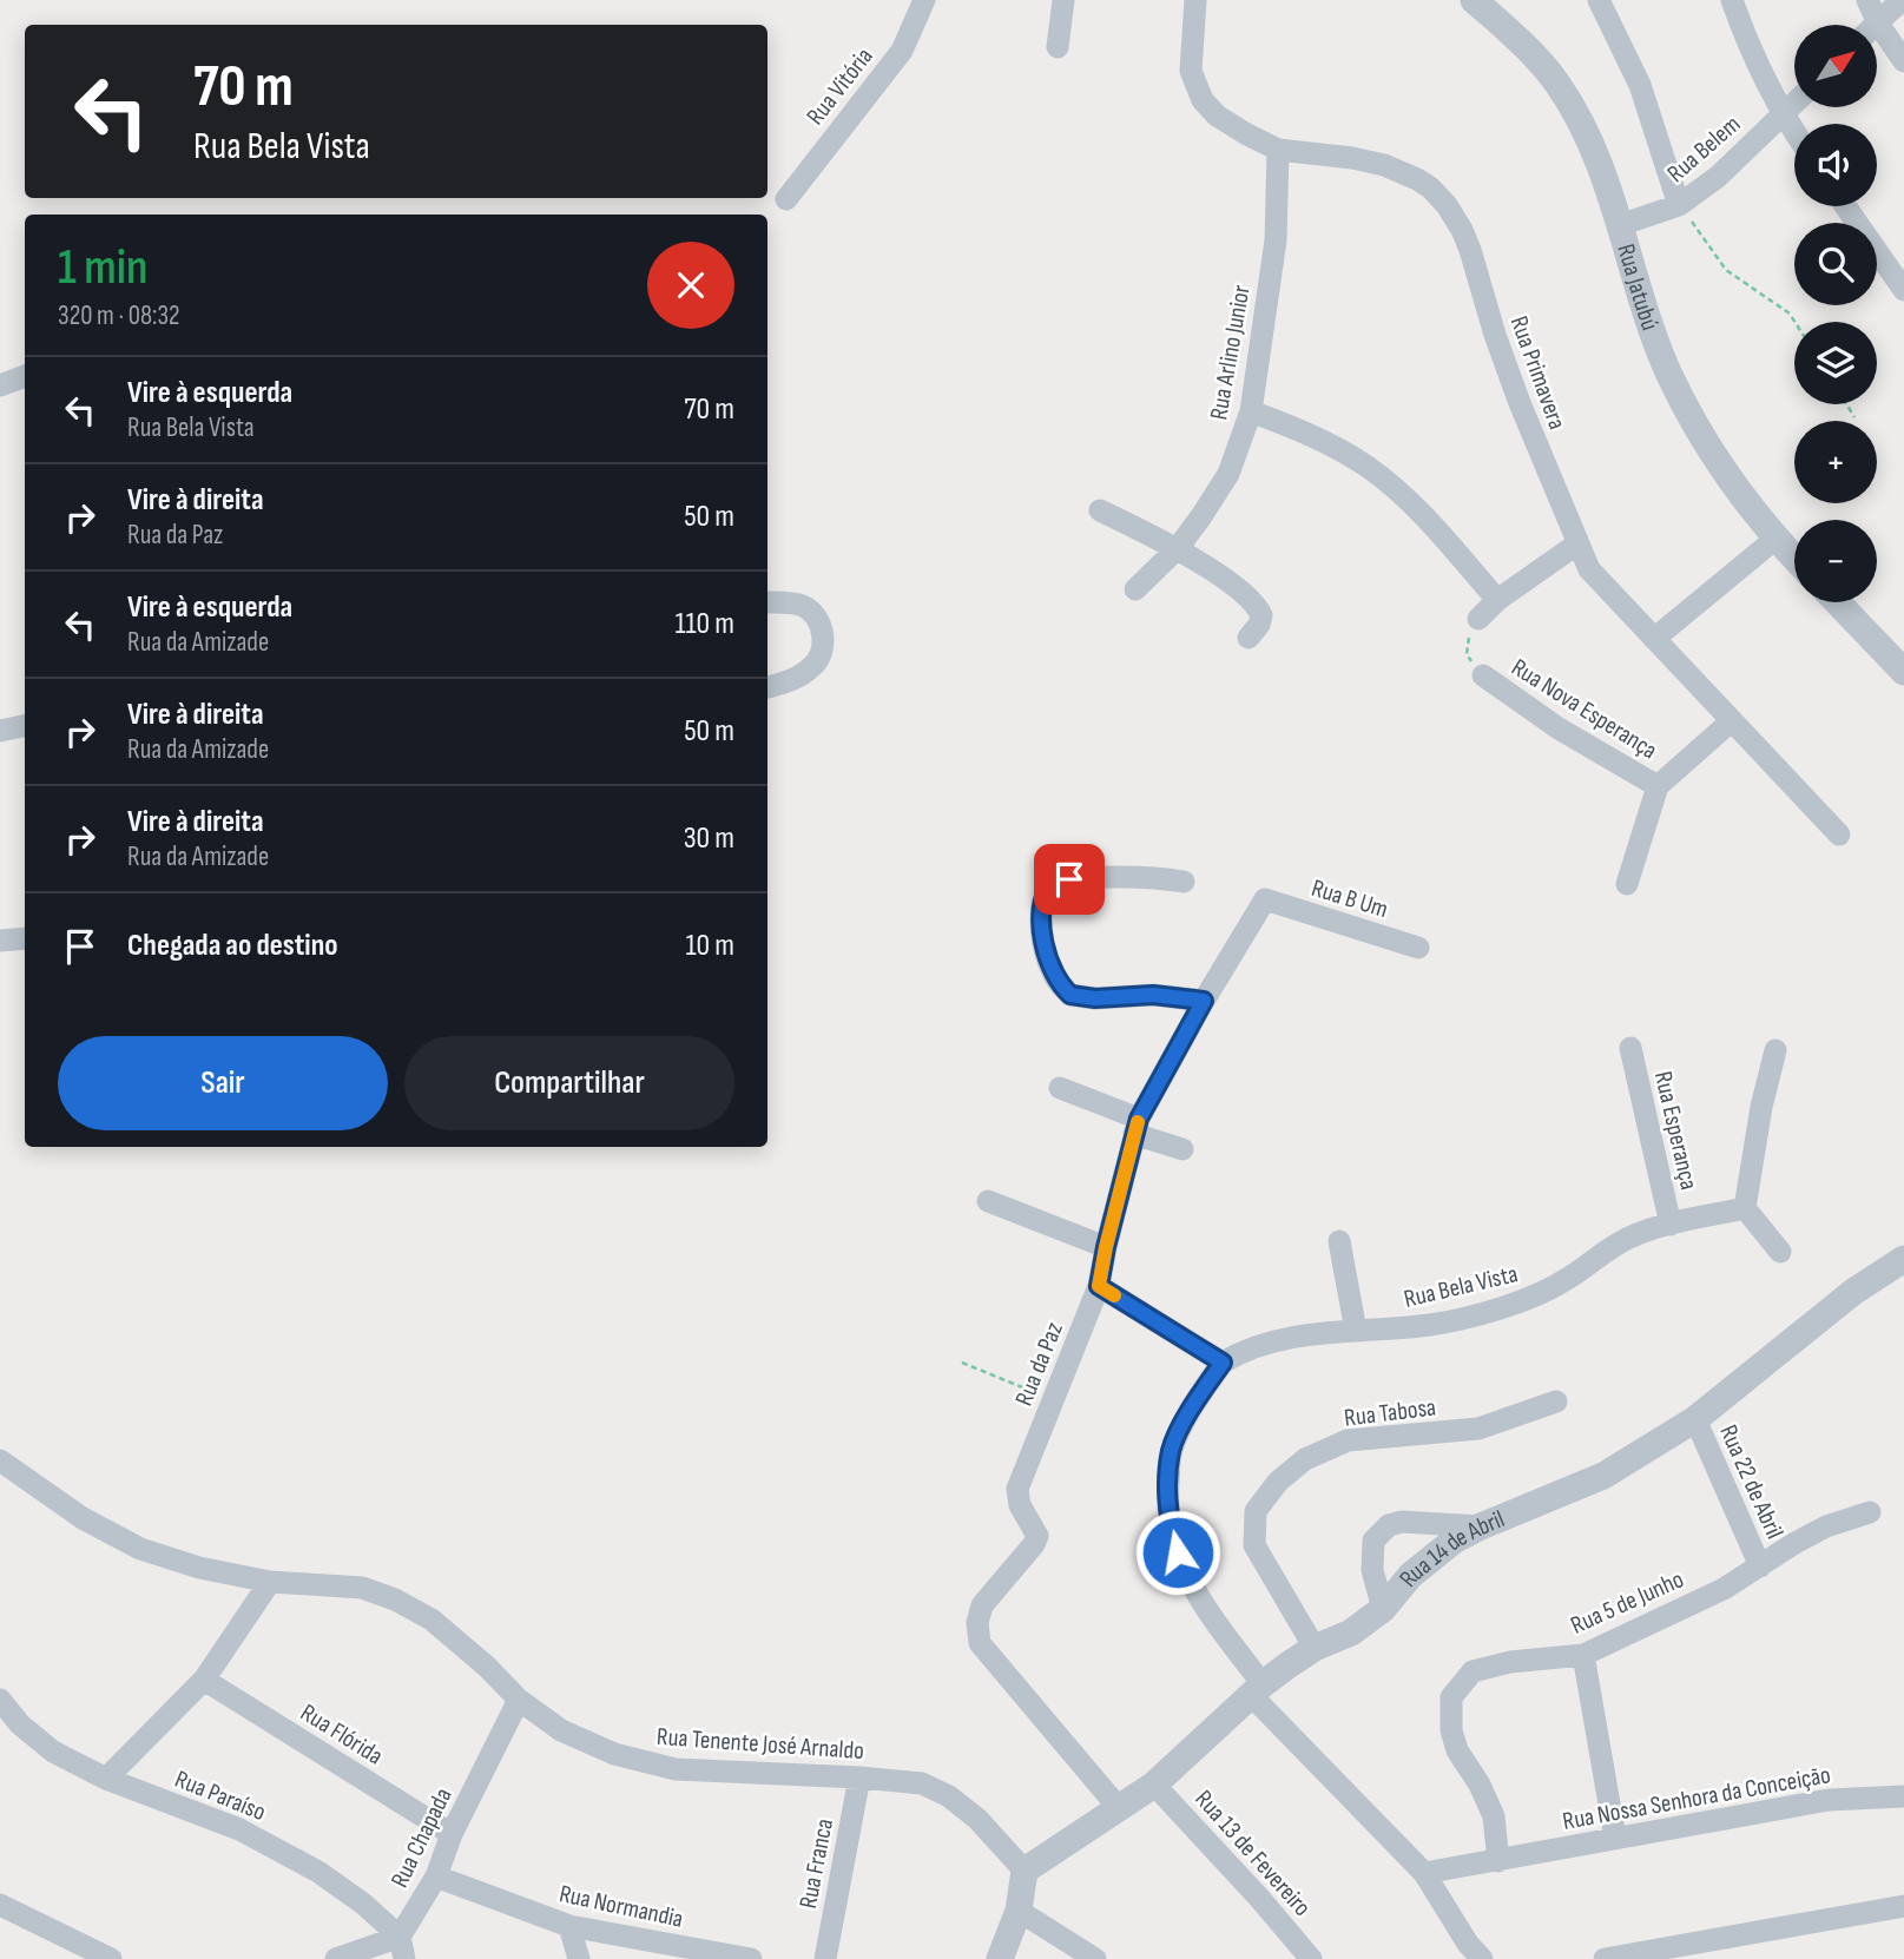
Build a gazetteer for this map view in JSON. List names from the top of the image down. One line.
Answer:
{"streets":{"street":["Rua Vitória","Rua Belem","Rua Jatubú","Rua Arlino Junior","Rua Primavera","Rua Nova Esperança","Rua B Um","Rua Esperança","Rua Bela Vista","Rua da Paz","Rua Tabosa","Rua 22 de Abril","Rua 14 de Abril","Rua 5 de Junho","Rua Flórida","Rua Tenente José Arnaldo","Rua Paraíso","Rua Nossa Senhora da Conceição","Rua Chapada","Rua 13 de Fevereiro","Rua Franca","Rua Normandia"]},"crossings":[["Rua Belem","Rua Jatubú"],["Rua Arlino Junior","Rua Primavera"],["Rua B Um","Rua da Paz"],["Rua Esperança","Rua Bela Vista"],["Rua Bela Vista","Rua 14 de Abril"],["Rua da Paz","Rua 14 de Abril"],["Rua Tabosa","Rua 14 de Abril"],["Rua 22 de Abril","Rua 14 de Abril"],["Rua 22 de Abril","Rua 5 de Junho"],["Rua 14 de Abril","Rua Tenente José Arnaldo"],["Rua 14 de Abril","Rua 13 de Fevereiro"],["Rua 5 de Junho","Rua Nossa Senhora da Conceição"],["Rua Flórida","Rua Chapada"],["Rua Tenente José Arnaldo","Rua Chapada"],["Rua Tenente José Arnaldo","Rua Franca"],["Rua Paraíso","Rua Chapada"],["Rua Chapada","Rua Normandia"]],"north":"top right","page":{"map_buttons":["+","−"],"turn":["70 m","Rua Bela Vista"],"heading":["1 min","320 m · 08:32"],"list":[{"name":"Vire à esquerda","note":"Rua Bela Vista","value":"70 m"},{"name":"Vire à direita","note":"Rua da Paz","value":"50 m"},{"name":"Vire à esquerda","note":"Rua da Amizade","value":"110 m"},{"name":"Vire à direita","note":"Rua da Amizade","value":"50 m"},{"name":"Vire à direita","note":"Rua da Amizade","value":"30 m"},{"name":"Chegada ao destino","value":"10 m"}],"buttons":["Sair","Compartilhar"]}}
